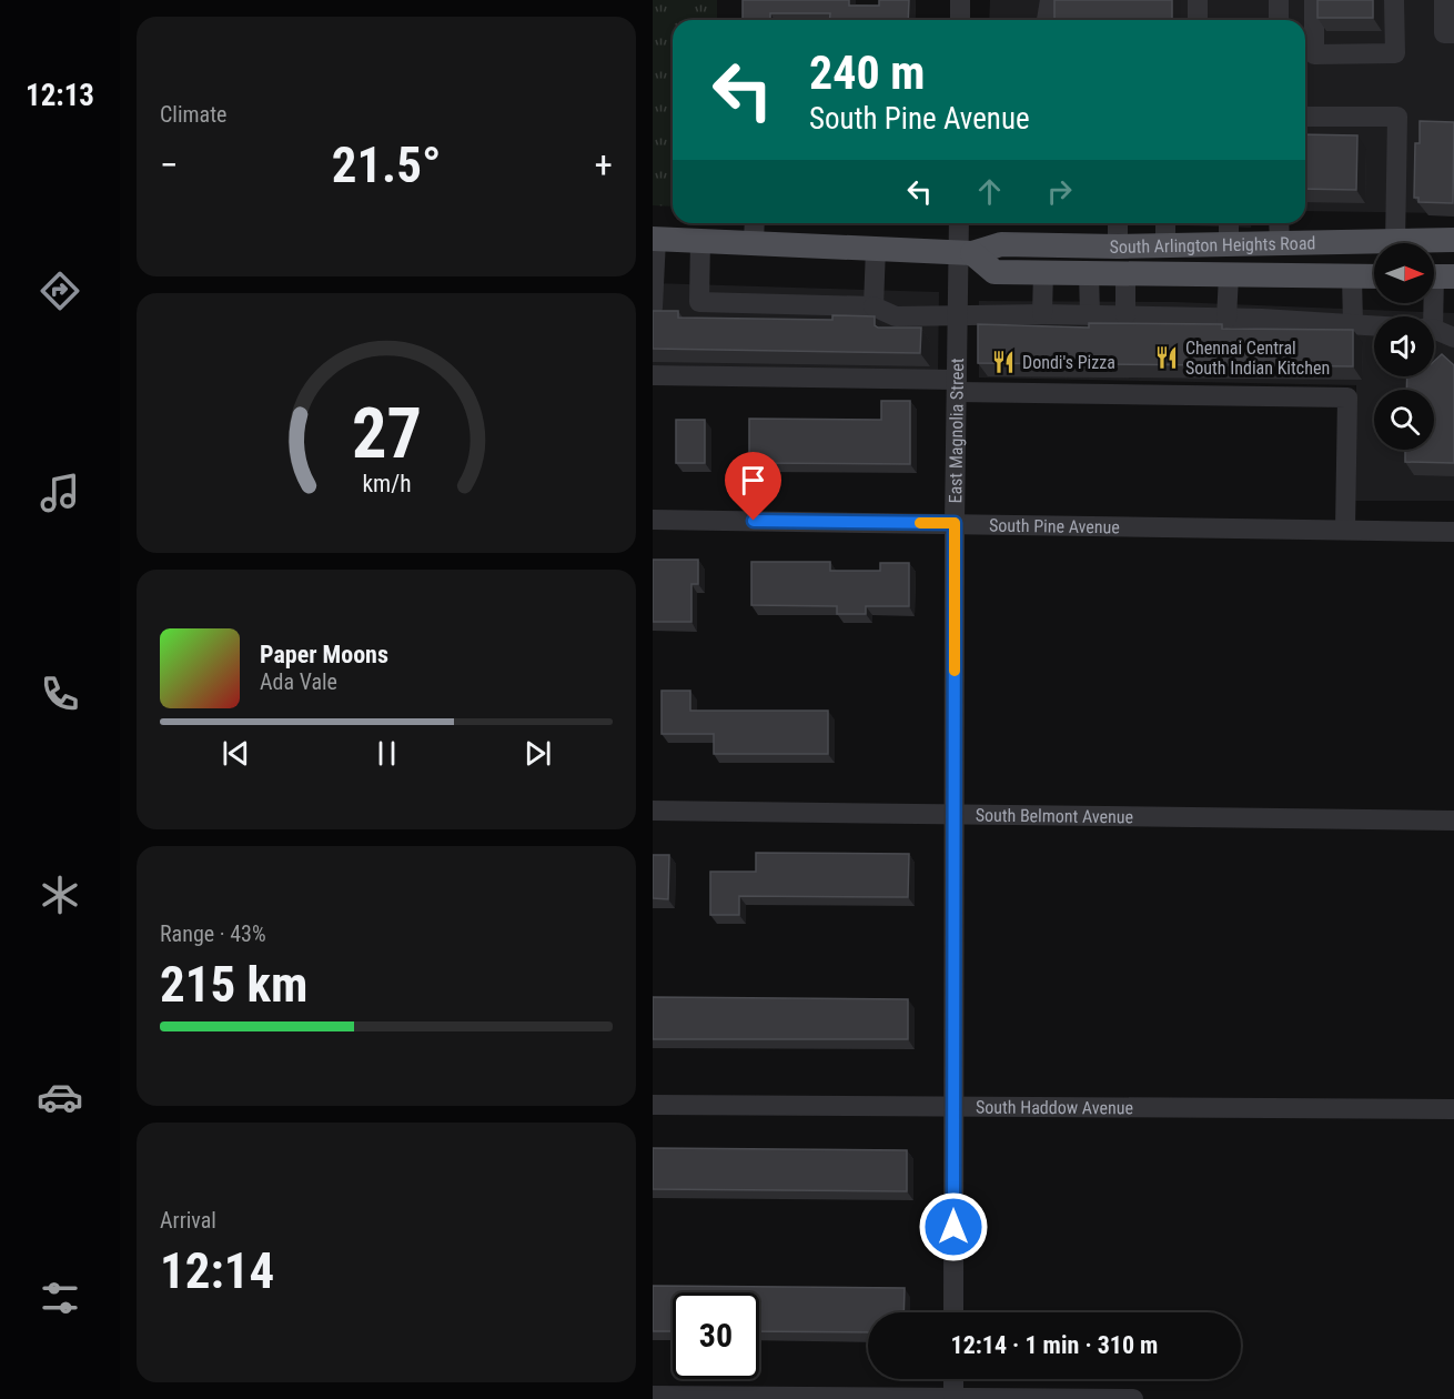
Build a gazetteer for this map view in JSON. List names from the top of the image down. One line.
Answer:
{"streets":{"main road":["South Arlington Heights Road"],"street":["East Magnolia Street","South Pine Avenue","South Belmont Avenue","South Haddow Avenue"]},"crossings":[["South Arlington Heights Road","East Magnolia Street"],["East Magnolia Street","South Pine Avenue"],["East Magnolia Street","South Belmont Avenue"],["East Magnolia Street","South Haddow Avenue"]],"places":{"restaurant":["Chennai Central South Indian Kitchen","Dondi's Pizza"]},"north":"right","page":{"tabs":"12:13","tile":["Climate",["Range · 43%","215 km"],["Arrival","12:14"]],"turn":["240 m","South Pine Avenue"],"heat":["−","21.5°","+"],"song":["Paper Moons","Ada Vale"],"limit":"30","trip":"12:14 · 1 min · 310 m","gauge":["27","km/h"]}}
